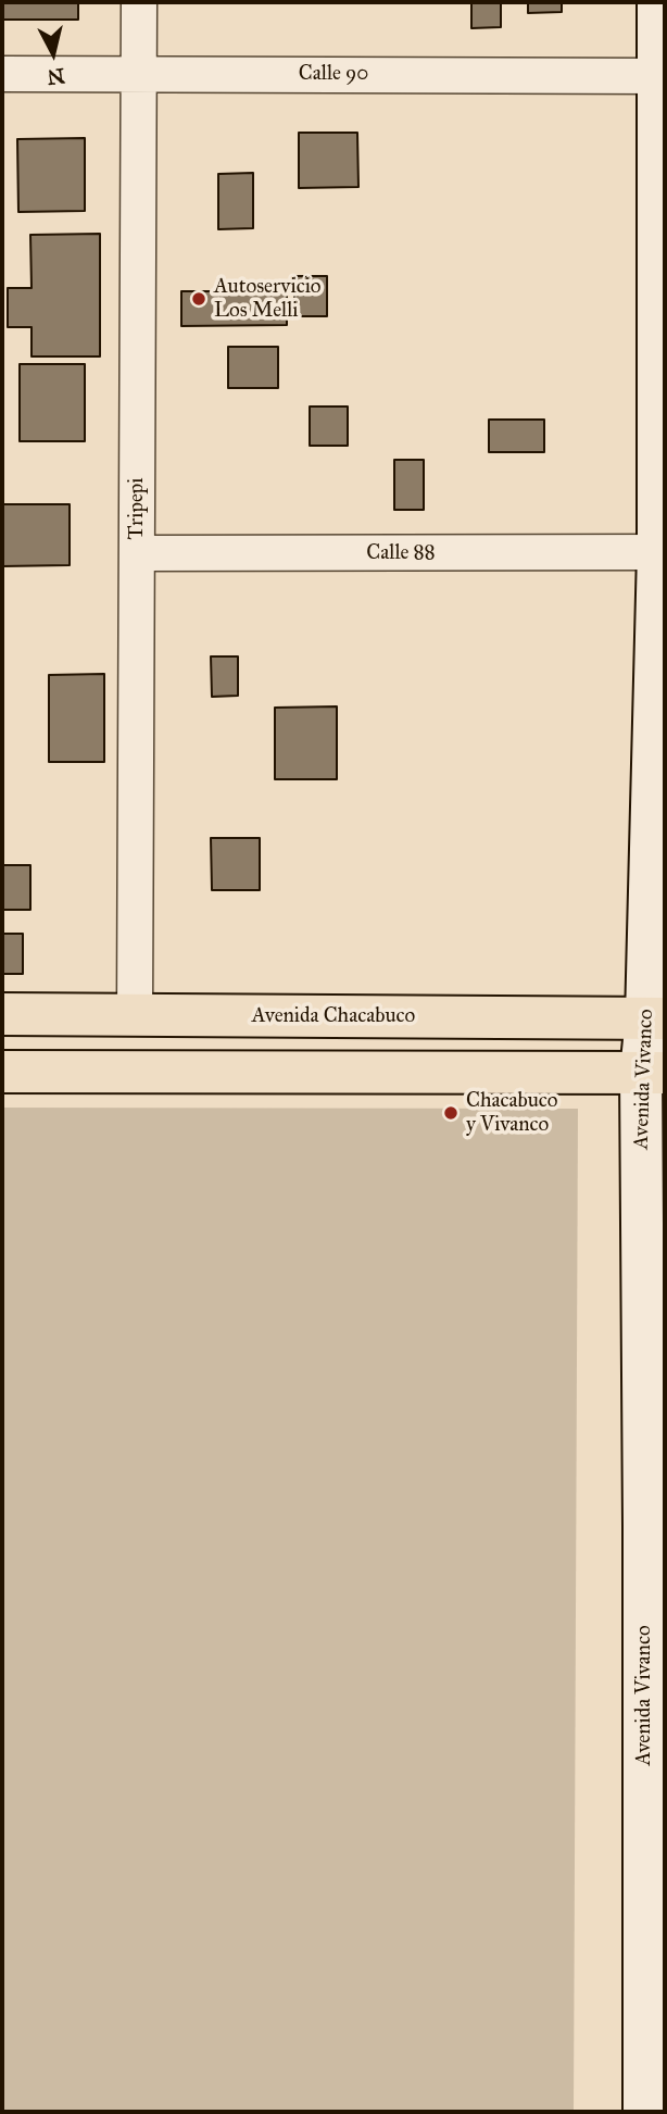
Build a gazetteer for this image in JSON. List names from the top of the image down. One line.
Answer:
{"streets":{"main road":["Avenida Chacabuco","Avenida Vivanco"],"street":["Calle 90","Tripepi","Calle 88"]},"crossings":[["Calle 90","Tripepi"],["Calle 90","Avenida Vivanco"],["Tripepi","Calle 88"],["Tripepi","Avenida Chacabuco"],["Calle 88","Avenida Vivanco"],["Avenida Chacabuco","Avenida Vivanco"]],"places":["Autoservicio Los Melli","Chacabuco y Vivanco"],"north":"bottom"}
